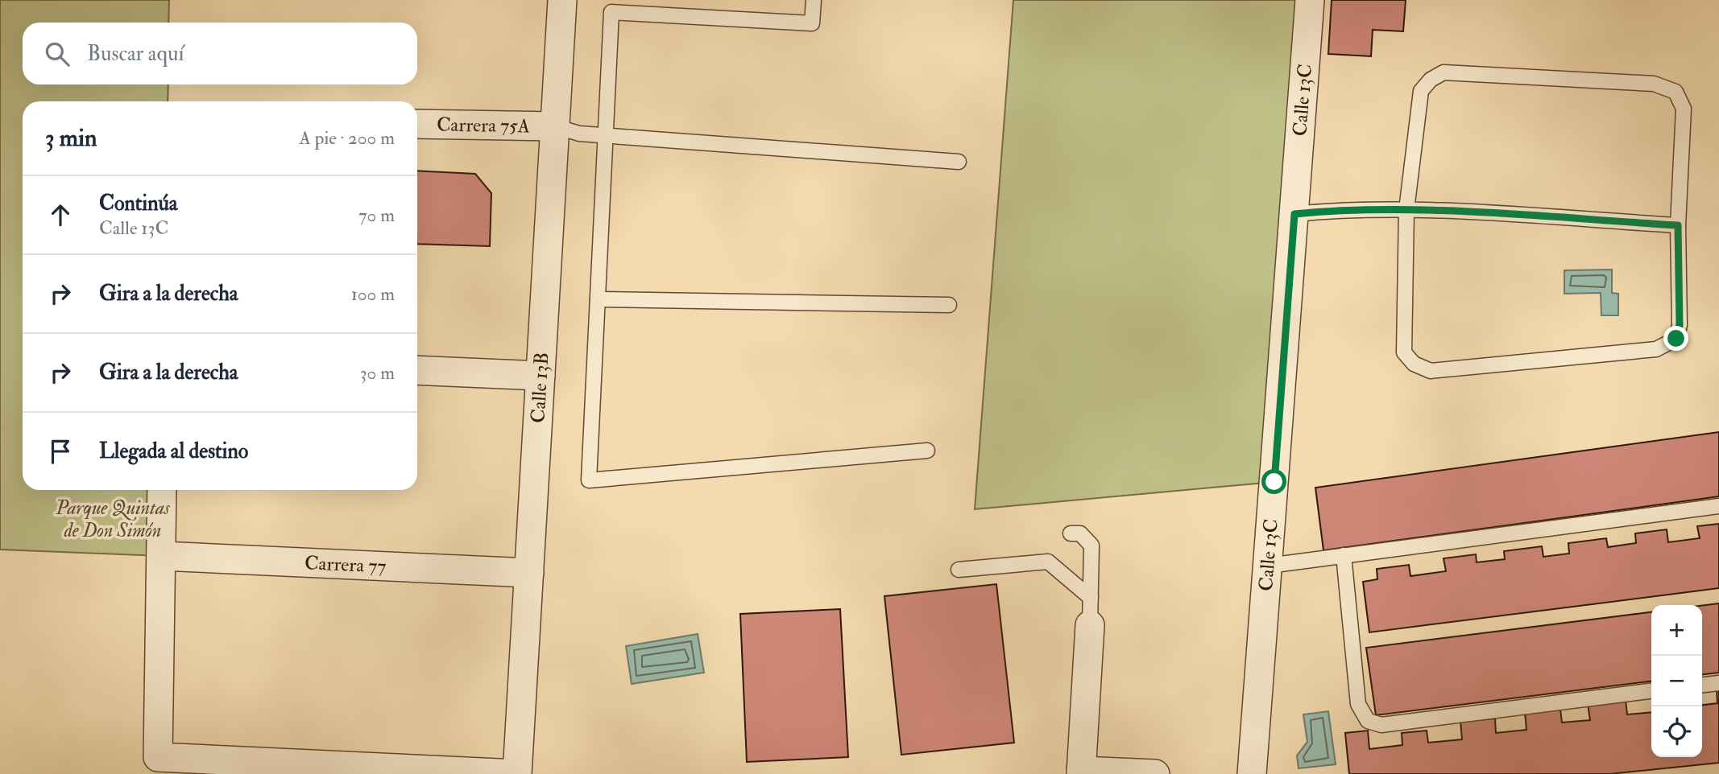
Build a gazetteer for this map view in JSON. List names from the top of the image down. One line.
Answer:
{"streets":{"street":["Calle 13C","Carrera 75A","Calle 13B","Carrera 77"]},"crossings":[["Carrera 75A","Calle 13B"],["Calle 13B","Carrera 77"]],"parks":["Parque Quintas de Don Simón"],"page":{"search":"Buscar aquí","heading":["3 min","A pie · 200 m"],"list":[["Continúa","Calle 13C","70 m"],["Gira a la derecha","100 m"],["Gira a la derecha","30 m"],"Llegada al destino"],"map_buttons":["+","−"]}}
